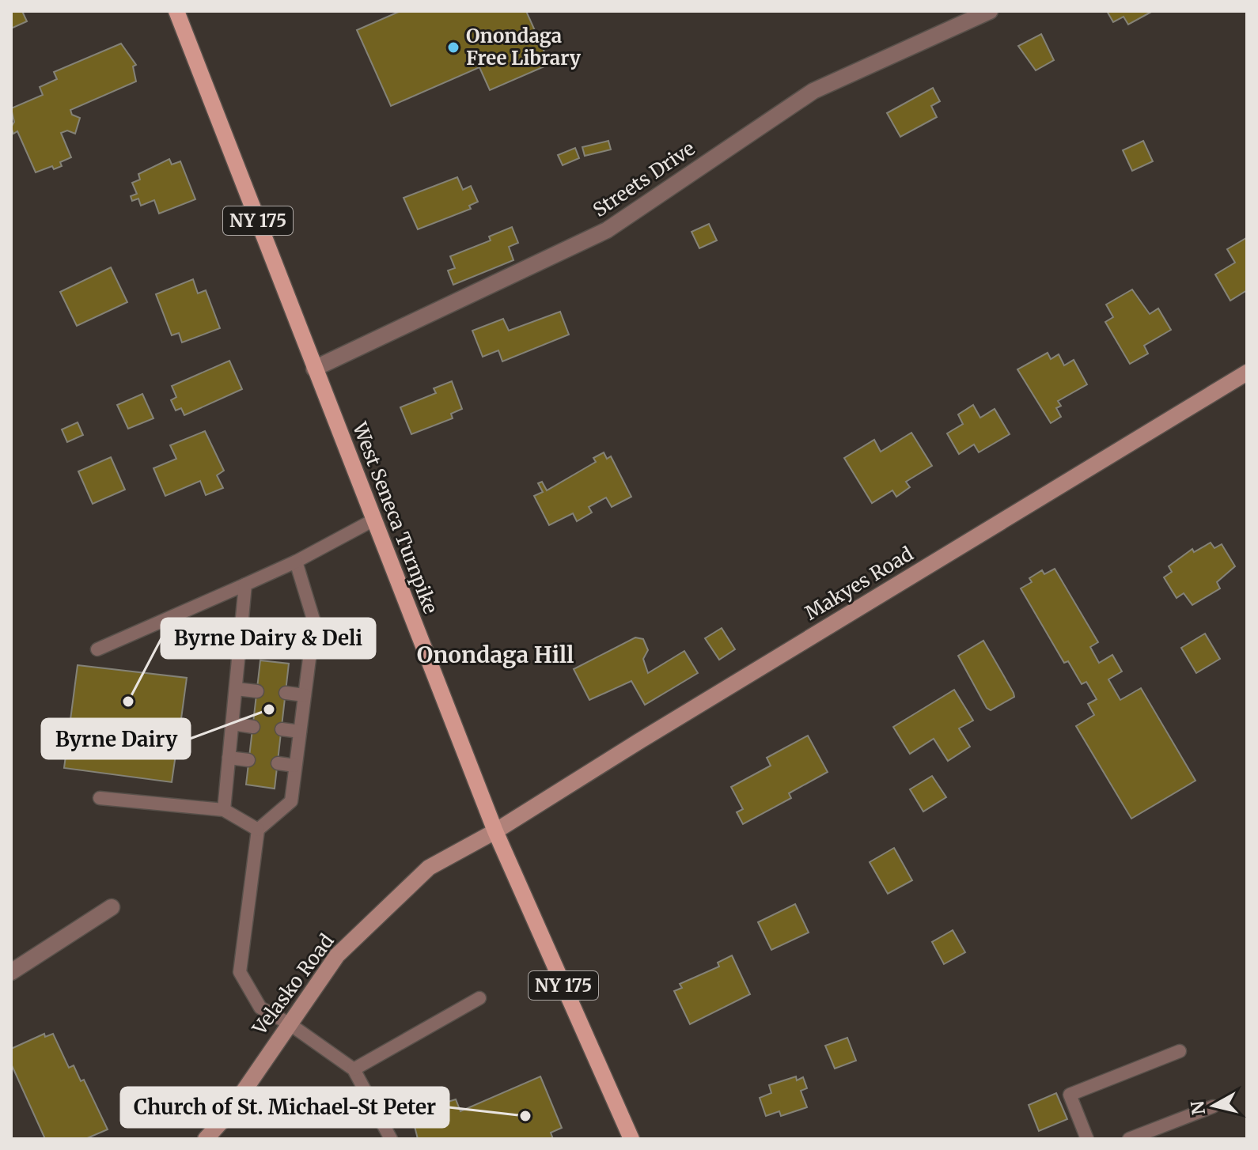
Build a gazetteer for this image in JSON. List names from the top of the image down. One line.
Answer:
{"streets":{"main road":["NY 175","West Seneca Turnpike"],"street":["Streets Drive","Makyes Road","Velasko Road"]},"crossings":[["Streets Drive","West Seneca Turnpike"],["West Seneca Turnpike","Makyes Road"],["West Seneca Turnpike","Velasko Road"],["Makyes Road","Velasko Road"]],"districts":["Onondaga Hill"],"places":["Onondaga Free Library","Byrne Dairy & Deli","Byrne Dairy","Church of St. Michael-St Peter"],"north":"left"}
